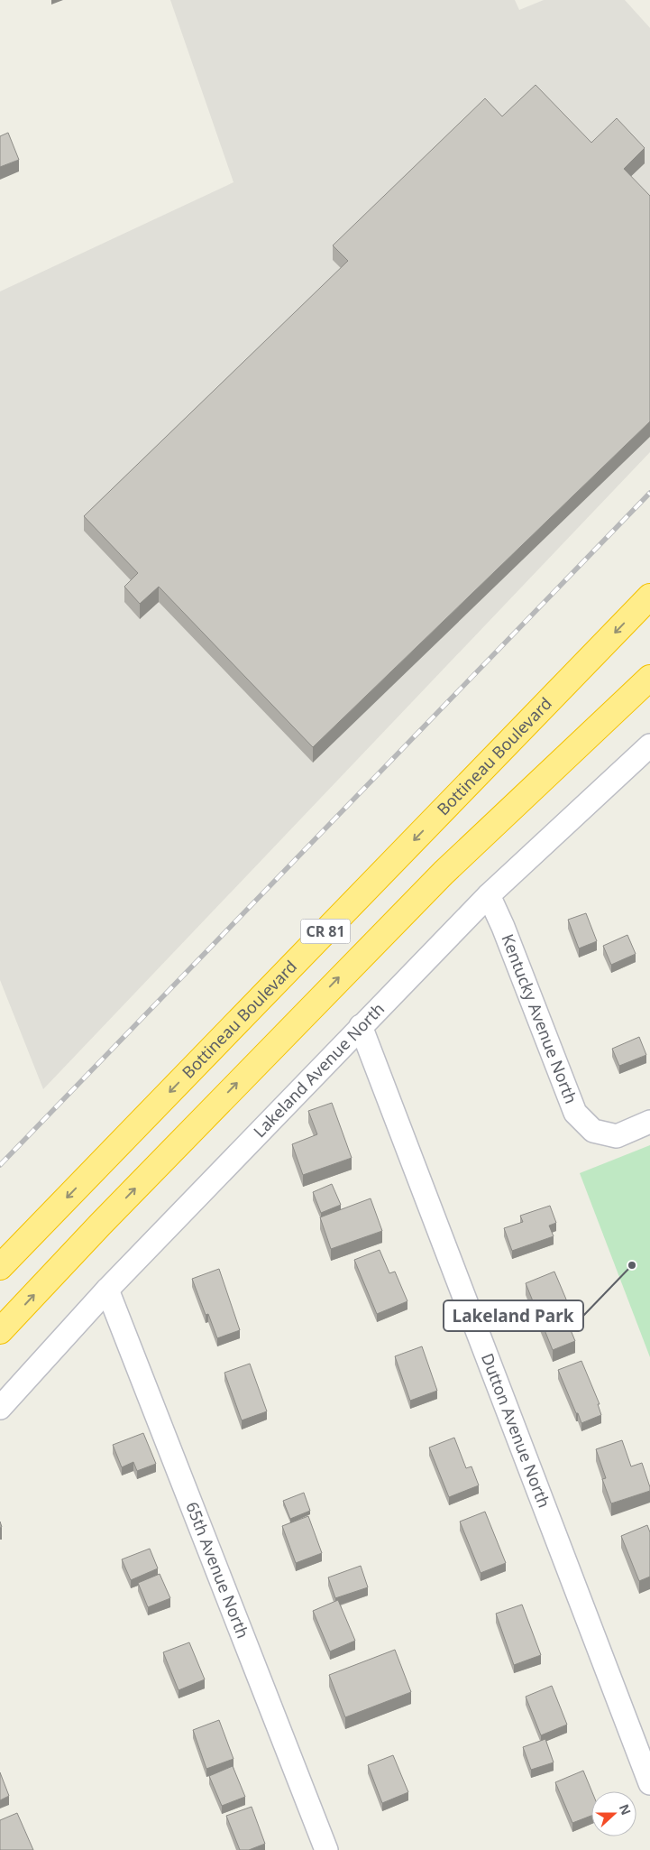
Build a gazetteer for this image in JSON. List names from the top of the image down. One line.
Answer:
{"streets":{"highway":["Bottineau Boulevard","CR 81"],"street":["Kentucky Avenue North","Lakeland Avenue North","Dutton Avenue North","65th Avenue North"]},"crossings":[["Kentucky Avenue North","Lakeland Avenue North"],["Lakeland Avenue North","Dutton Avenue North"],["Lakeland Avenue North","65th Avenue North"]],"places":["Lakeland Park"],"north":"right"}
